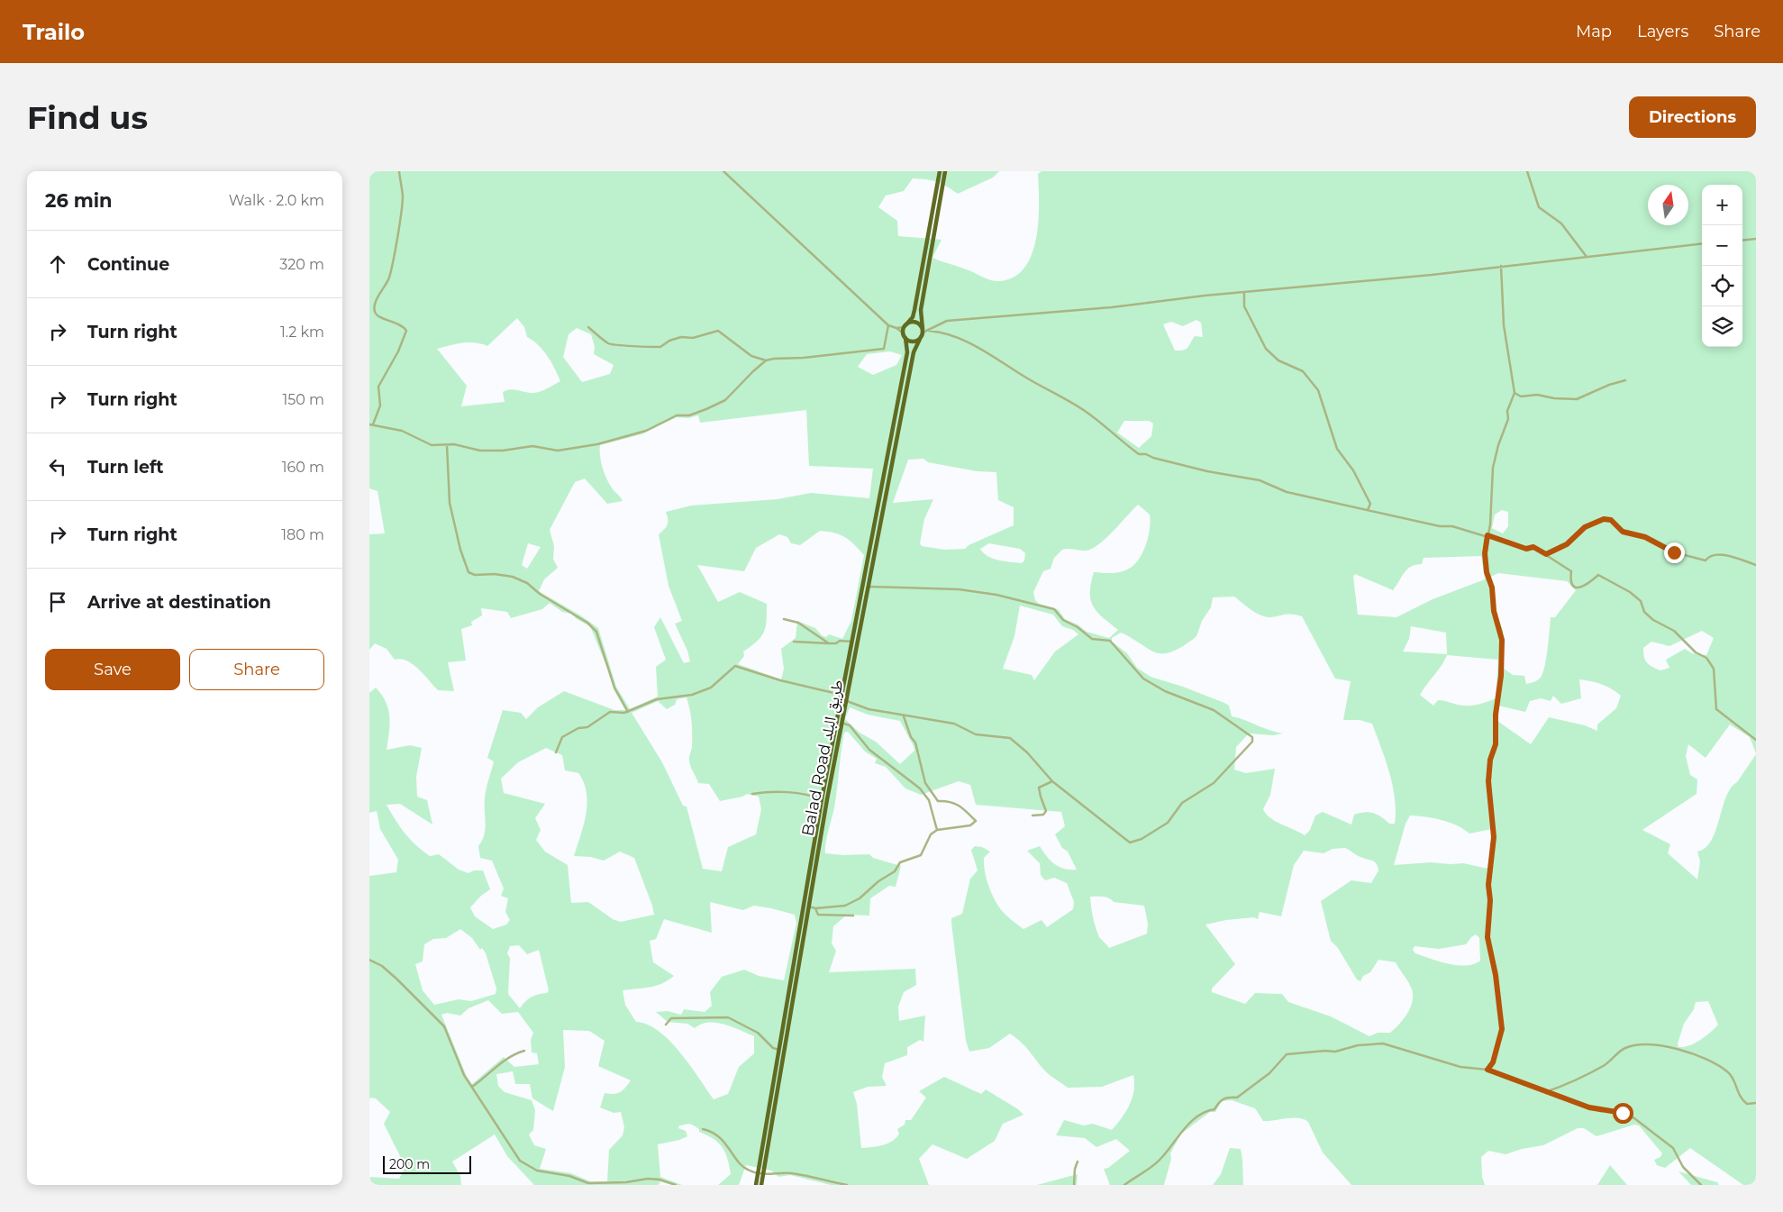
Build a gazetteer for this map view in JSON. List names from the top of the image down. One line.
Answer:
{"streets":{"highway":["Balad Road طريق البلد"]},"scale_bar":"200 m","north":"top","page":{"header":"Trailo","nav":["Map","Layers","Share"],"buttons":["Directions",["Save","Share"]],"title":"Find us","heading":["26 min","Walk · 2.0 km"],"map_buttons":["+","−"],"list":[["Continue","320 m"],["Turn right","1.2 km"],["Turn right","150 m"],["Turn left","160 m"],["Turn right","180 m"],"Arrive at destination"],"scale":"200 m"}}
